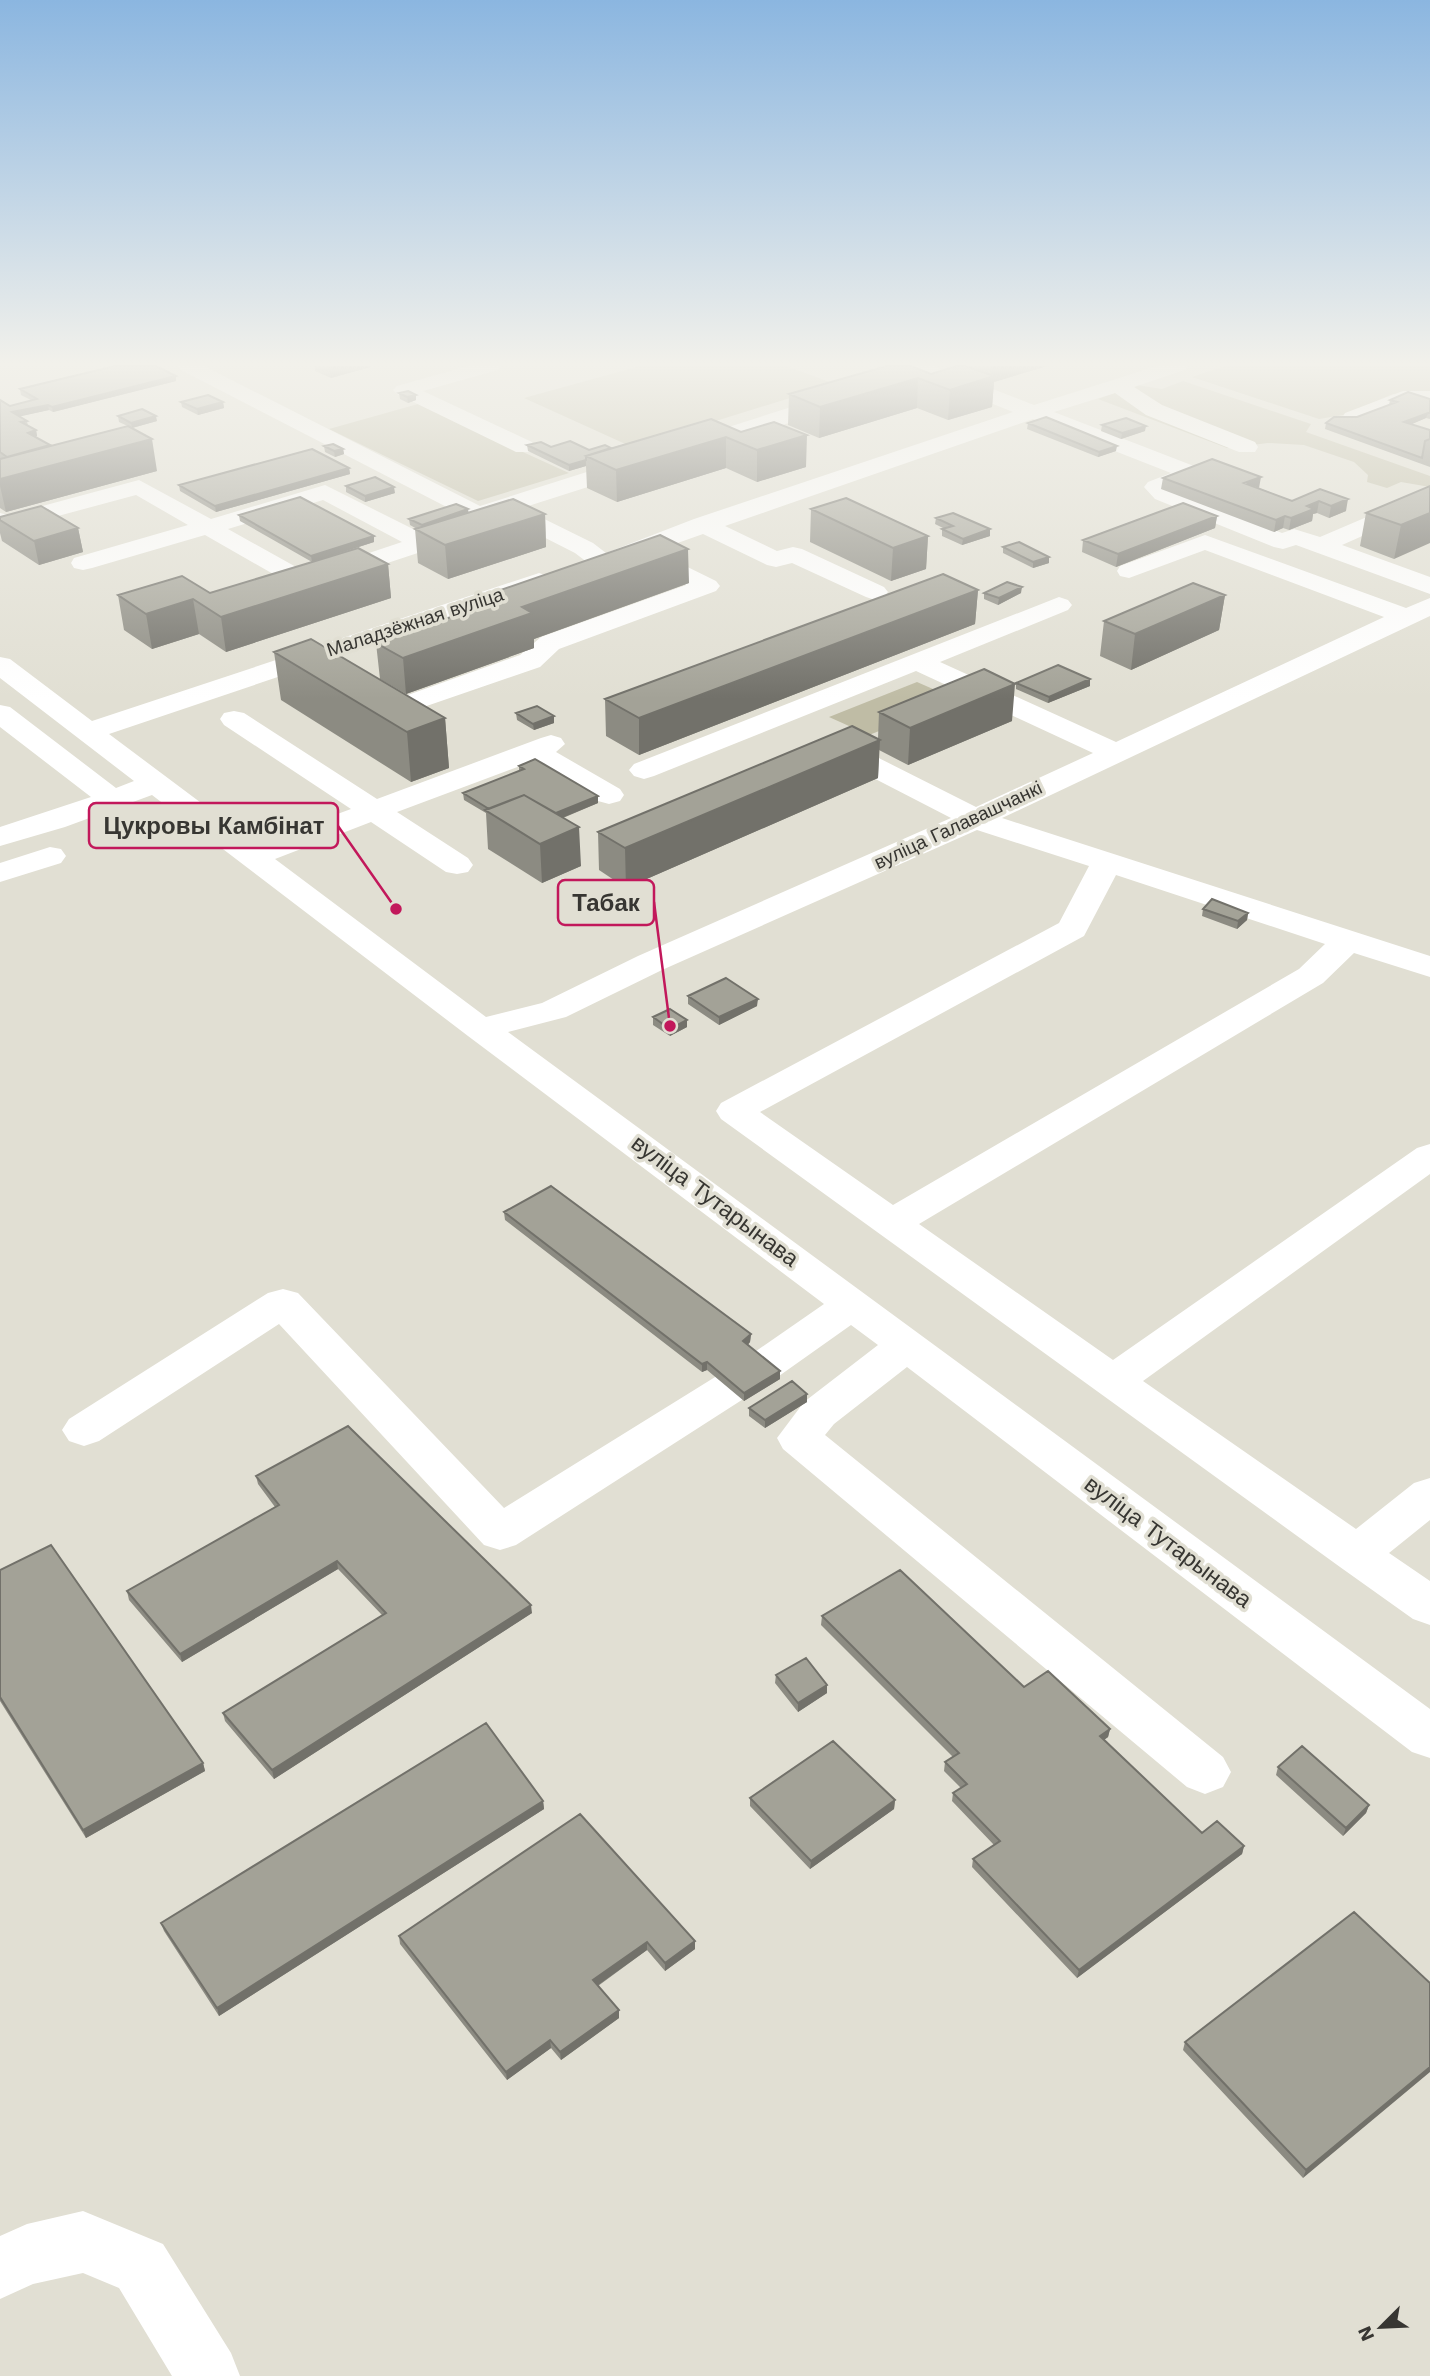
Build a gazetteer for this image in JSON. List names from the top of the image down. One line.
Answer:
{"streets":{"street":["Маладзёжная вуліца","вуліца Галавашчанкі","вуліца Тутарынава"]},"crossings":[["Маладзёжная вуліца","вуліца Тутарынава"],["вуліца Галавашчанкі","вуліца Тутарынава"]],"places":["Цукровы Камбінат","Табак"],"north":"bottom left"}
